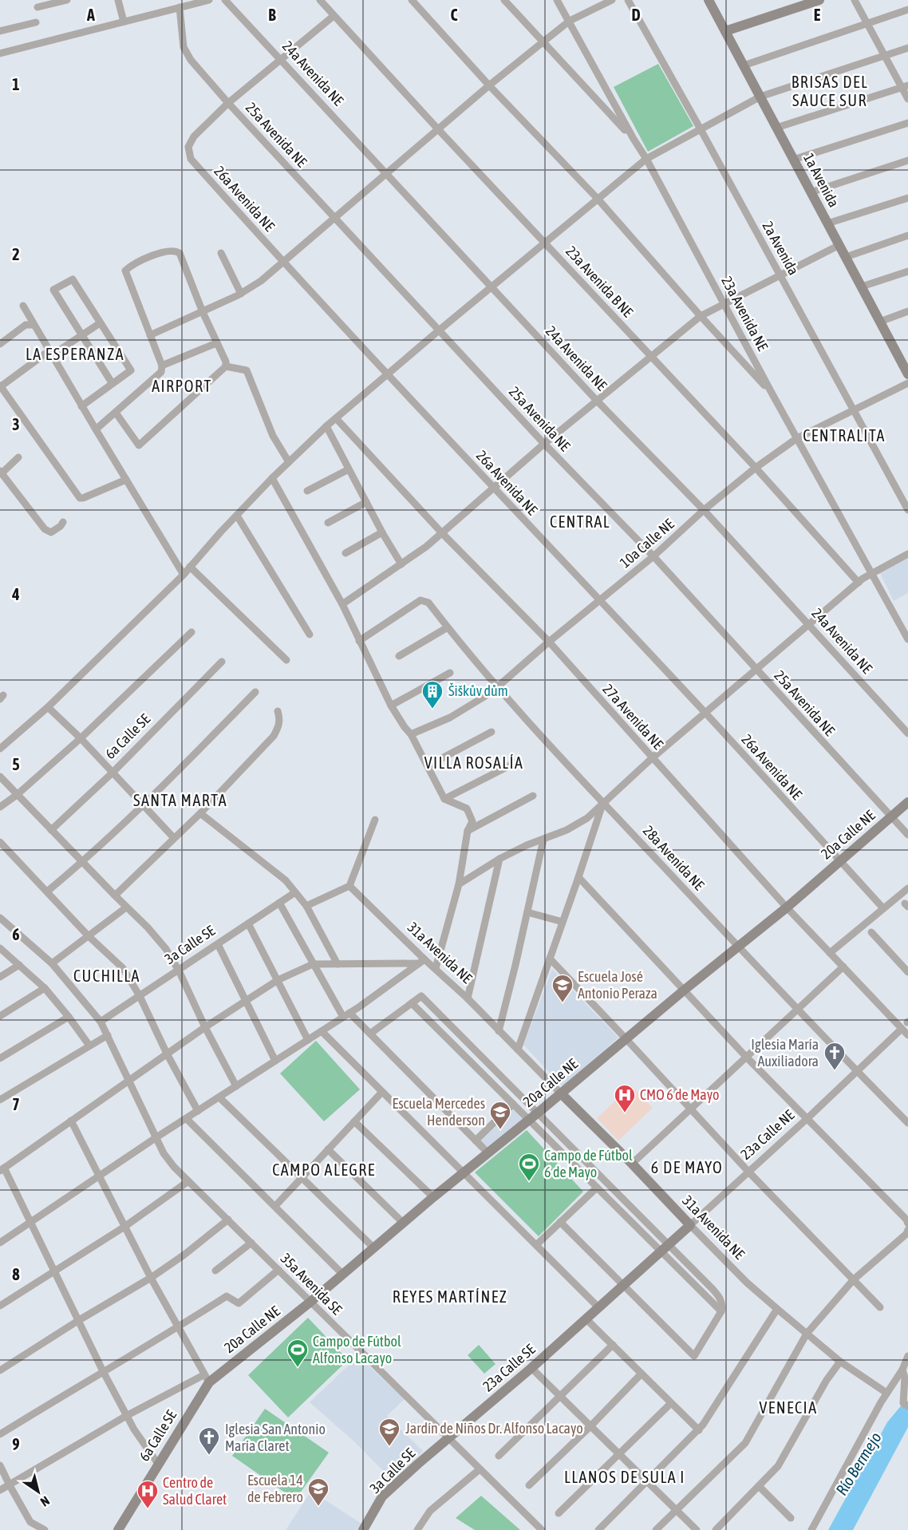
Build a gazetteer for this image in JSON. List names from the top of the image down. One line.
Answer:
{"streets":{"street":["24a Avenida NE","25a Avenida NE","1a Avenida","26a Avenida NE","2a Avenida","23a Avenida B NE","23a Avenida NE","10a Calle NE","27a Avenida NE","6a Calle SE","20a Calle NE","28a Avenida NE","3a Calle SE","31a Avenida NE","23a Calle NE","35a Avenida SE","23a Calle SE"]},"crossings":[["24a Avenida NE","10a Calle NE"],["25a Avenida NE","26a Avenida NE"],["25a Avenida NE","10a Calle NE"],["25a Avenida NE","20a Calle NE"],["26a Avenida NE","10a Calle NE"],["26a Avenida NE","20a Calle NE"],["2a Avenida","10a Calle NE"],["23a Avenida B NE","10a Calle NE"],["23a Avenida NE","10a Calle NE"],["10a Calle NE","27a Avenida NE"],["10a Calle NE","28a Avenida NE"],["27a Avenida NE","20a Calle NE"],["27a Avenida NE","23a Calle NE"],["6a Calle SE","20a Calle NE"],["20a Calle NE","28a Avenida NE"],["20a Calle NE","31a Avenida NE"],["20a Calle NE","35a Avenida SE"],["28a Avenida NE","23a Calle NE"],["3a Calle SE","35a Avenida SE"],["3a Calle SE","23a Calle SE"],["31a Avenida NE","23a Calle NE"],["23a Calle NE","23a Calle SE"],["35a Avenida SE","23a Calle SE"]],"districts":["BRISAS DEL SAUCE SUR","LA ESPERANZA","AIRPORT","CENTRALITA","CENTRAL","VILLA ROSALÍA","SANTA MARTA","CUCHILLA","6 DE MAYO","CAMPO ALEGRE","REYES MARTÍNEZ","VENECIA","LLANOS DE SULA I"],"water":["Río Bermejo"],"places":{"building":["Šiškův dům"],"school or university":["Escuela José Antonio Peraza","Escuela Mercedes Henderson","Jardín de Niños Dr. Alfonso Lacayo","Escuela 14 de Febrero"],"church":["Iglesia María Auxiliadora","Iglesia San Antonio María Claret"],"hospital":["CMO 6 de Mayo","Centro de Salud Claret"],"sports":["Campo de Fútbol 6 de Mayo","Campo de Fútbol Alfonso Lacayo"]},"north":"bottom right","grid":{"columns":["A","B","C","D","E"],"rows":["1","2","3","4","5","6","7","8","9"]}}
